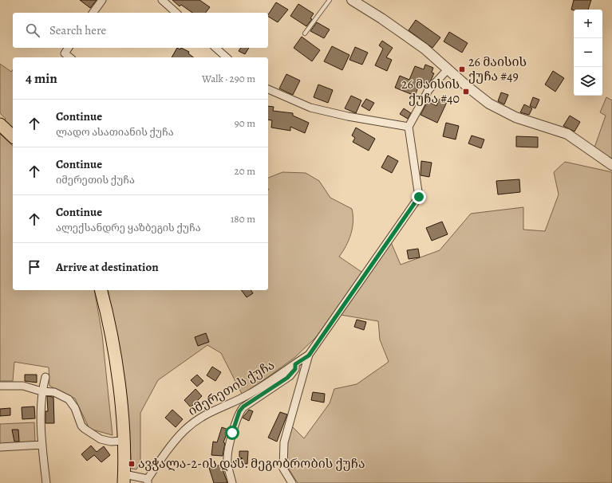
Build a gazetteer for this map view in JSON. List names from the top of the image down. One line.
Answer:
{"streets":{"street":["იმერეთის ქუჩა"]},"places":{"transit":["26 მაისის ქუჩა #49","26 მაისის ქუჩა #40","ავჭალა-2-ის დას. მეგობრობის ქუჩა"]},"page":{"map_buttons":["+","−"],"search":"Search here","heading":["4 min","Walk · 290 m"],"list":[["Continue","ლადო ასათიანის ქუჩა","90 m"],["Continue","იმერეთის ქუჩა","20 m"],["Continue","ალექსანდრე ყაზბეგის ქუჩა","180 m"],"Arrive at destination"]}}
